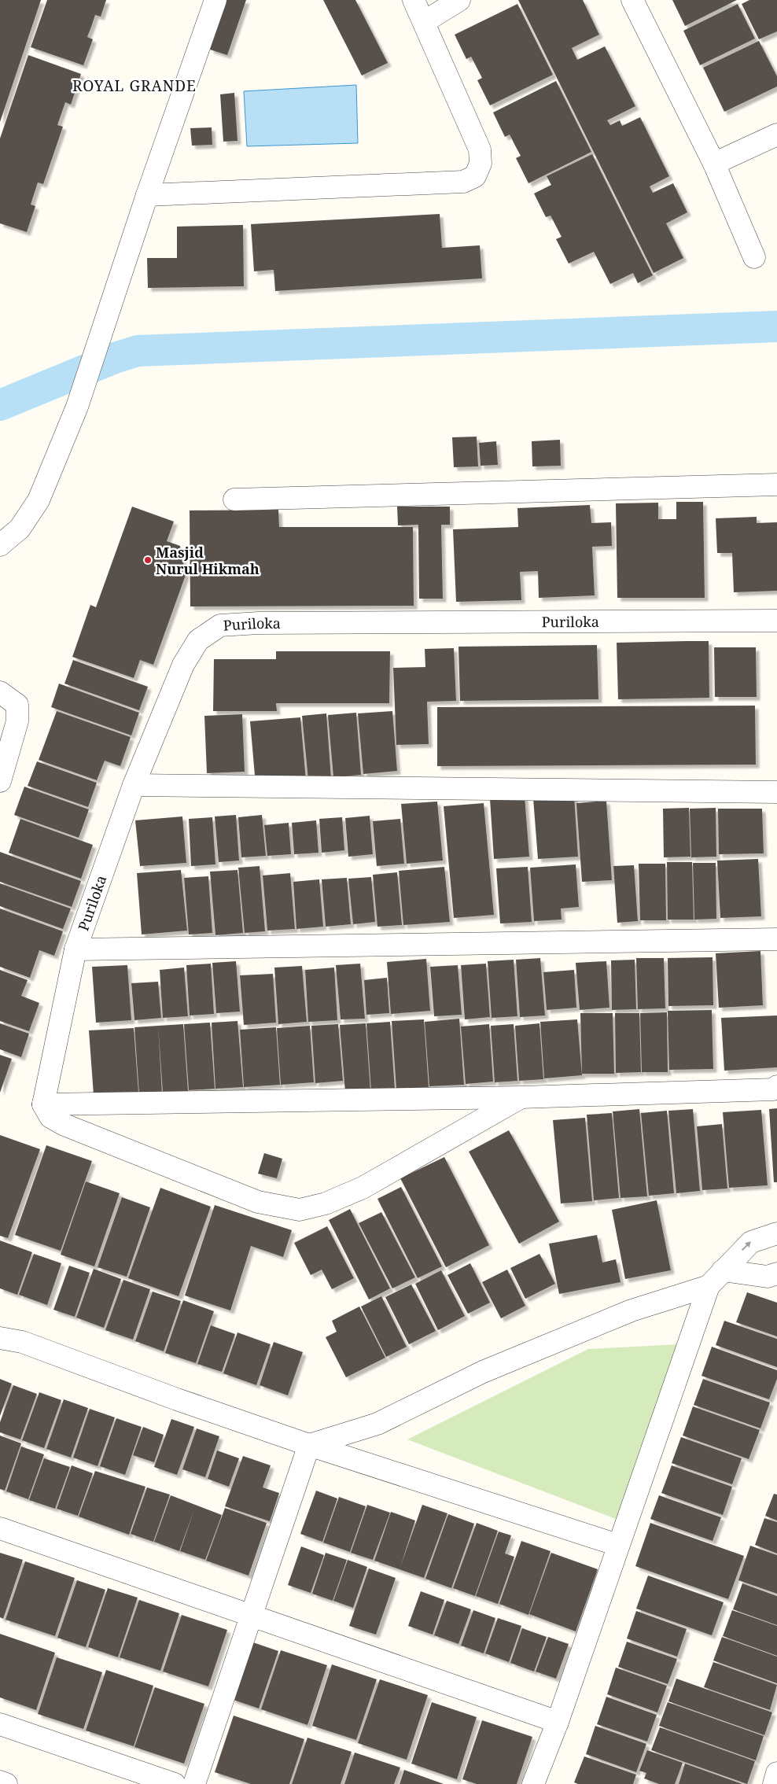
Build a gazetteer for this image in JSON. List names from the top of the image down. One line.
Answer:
{"streets":{"street":["Puriloka"]},"districts":["ROYAL GRANDE"],"places":["Masjid Nurul Hikmah"]}
